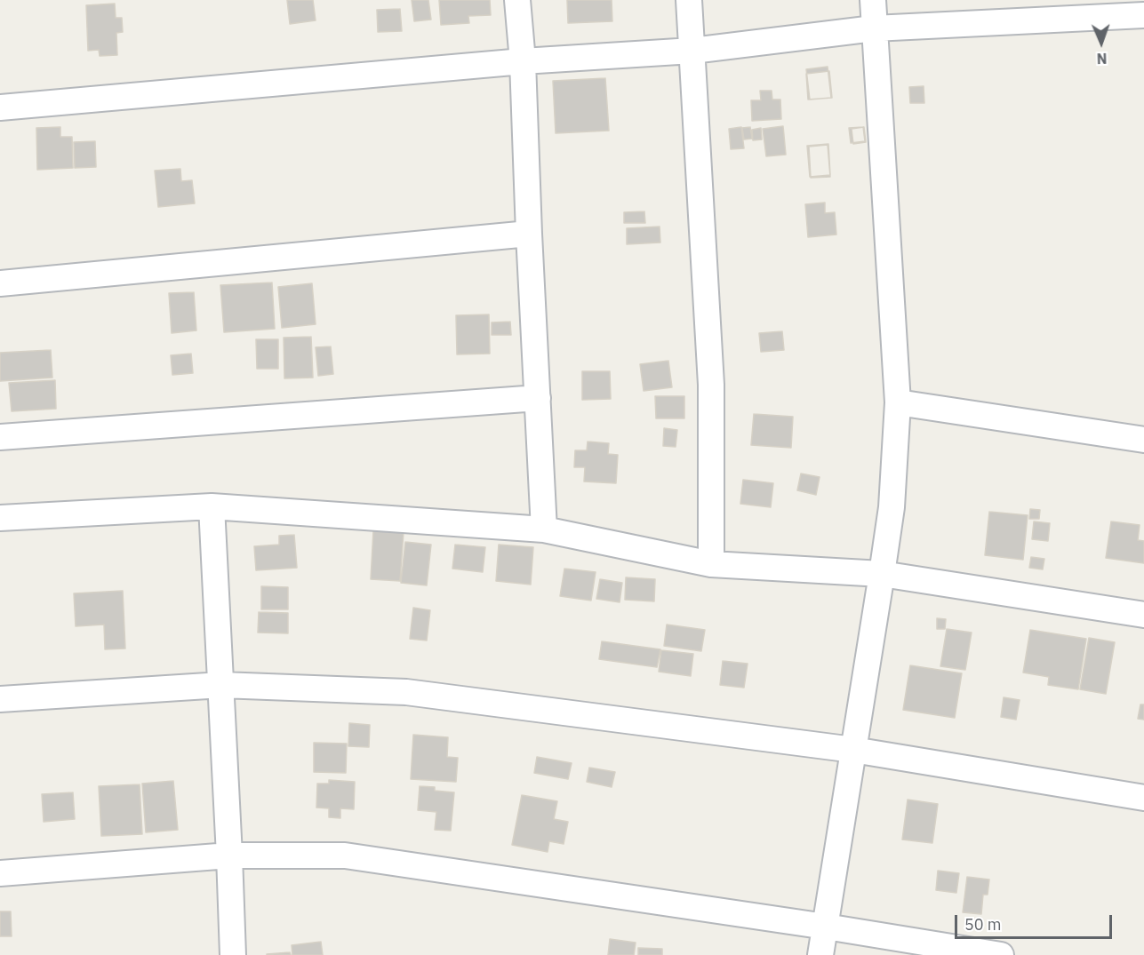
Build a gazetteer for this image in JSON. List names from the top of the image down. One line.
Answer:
{"scale_bar":"50 m","north":"bottom"}
